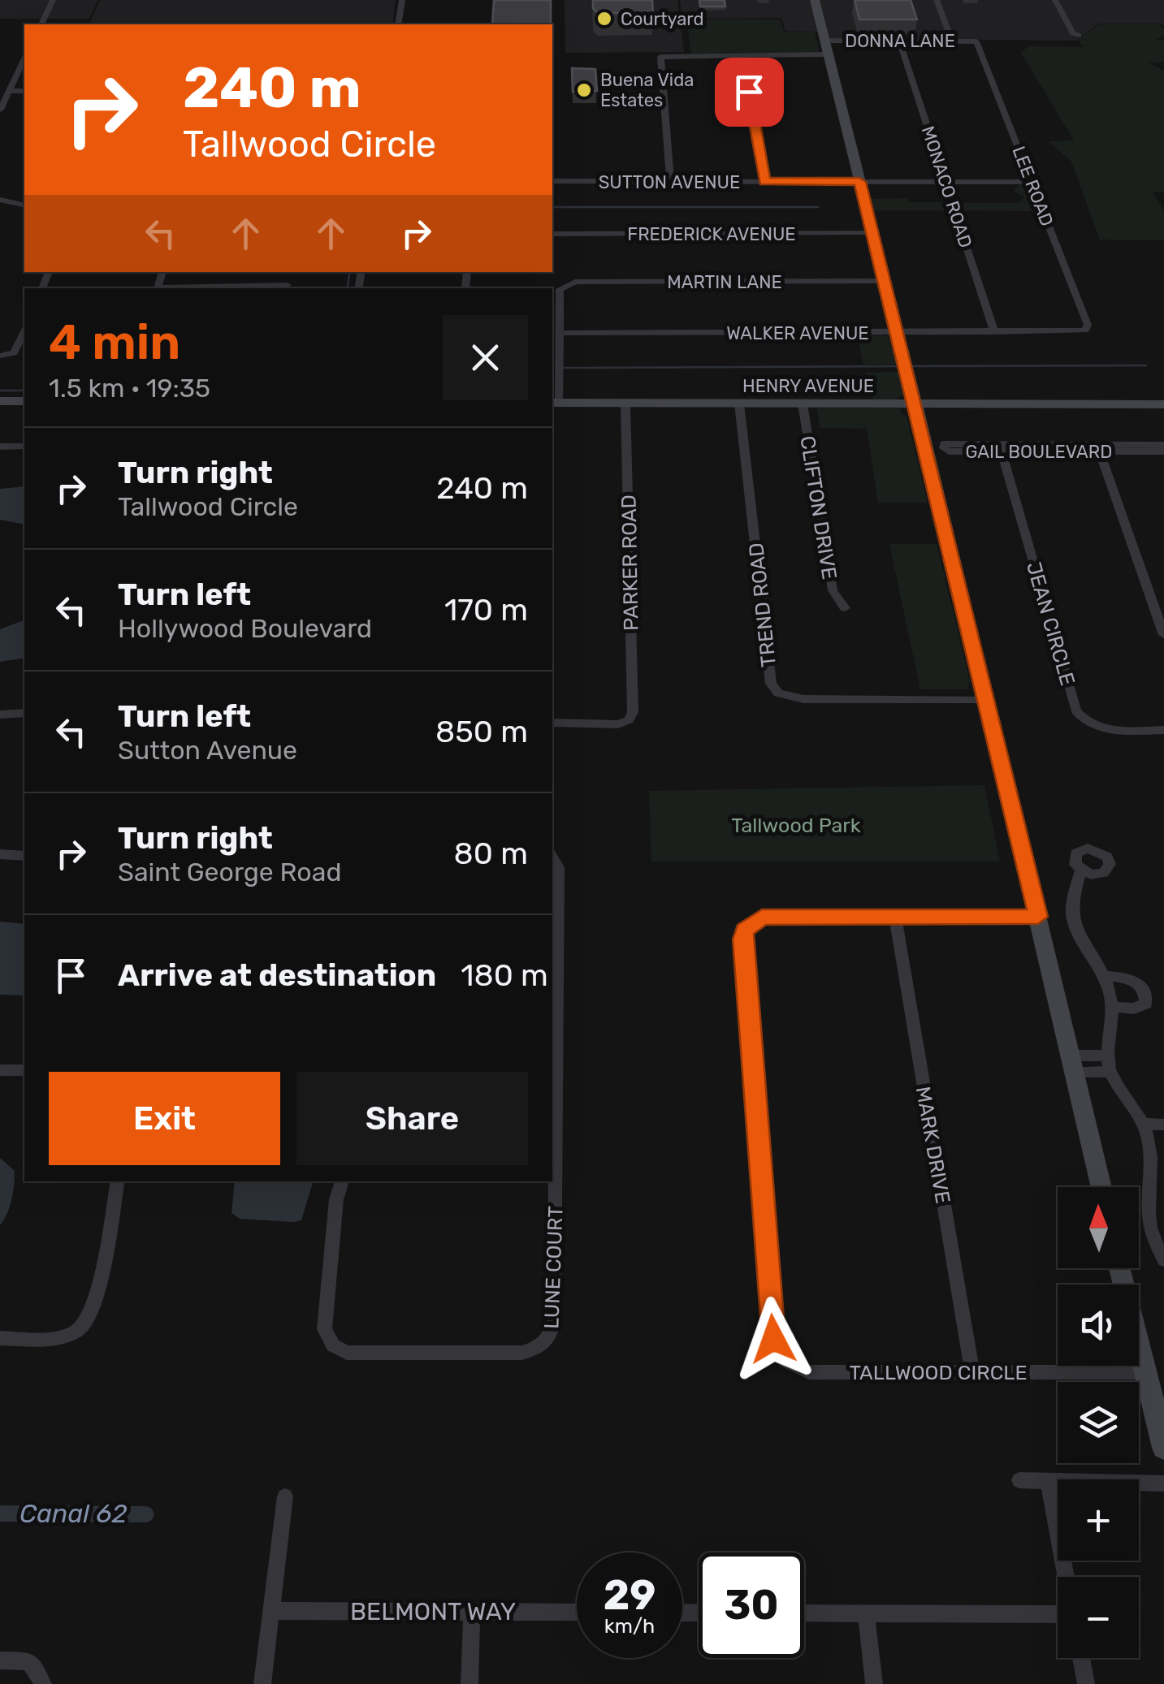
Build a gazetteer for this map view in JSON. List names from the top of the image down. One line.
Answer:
{"streets":{"street":["DONNA LANE","SUTTON AVENUE","LEE ROAD","MONACO ROAD","FREDERICK AVENUE","MARTIN LANE","WALKER AVENUE","HENRY AVENUE","GAIL BOULEVARD","CLIFTON DRIVE","PARKER ROAD","TREND ROAD","JEAN CIRCLE","MARK DRIVE","LUNE COURT","TALLWOOD CIRCLE","BELMONT WAY"]},"crossings":[["DONNA LANE","LEE ROAD"],["DONNA LANE","MONACO ROAD"],["SUTTON AVENUE","LEE ROAD"],["SUTTON AVENUE","MONACO ROAD"],["LEE ROAD","WALKER AVENUE"],["MONACO ROAD","WALKER AVENUE"],["MARTIN LANE","WALKER AVENUE"],["HENRY AVENUE","CLIFTON DRIVE"],["HENRY AVENUE","PARKER ROAD"],["HENRY AVENUE","TREND ROAD"],["GAIL BOULEVARD","JEAN CIRCLE"],["MARK DRIVE","TALLWOOD CIRCLE"]],"water":["Canal 62"],"parks":["Tallwood Park"],"places":["Courtyard","Buena Vida Estates"],"north":"top","page":{"turn":["240 m","Tallwood Circle"],"heading":["4 min","1.5 km · 19:35"],"list":[{"name":"Turn right","note":"Tallwood Circle","value":"240 m"},{"name":"Turn left","note":"Hollywood Boulevard","value":"170 m"},{"name":"Turn left","note":"Sutton Avenue","value":"850 m"},{"name":"Turn right","note":"Saint George Road","value":"80 m"},{"name":"Arrive at destination","value":"180 m"}],"buttons":["Exit","Share"],"map_buttons":["+","−"],"speed":"29 km/h","limit":"30"}}
